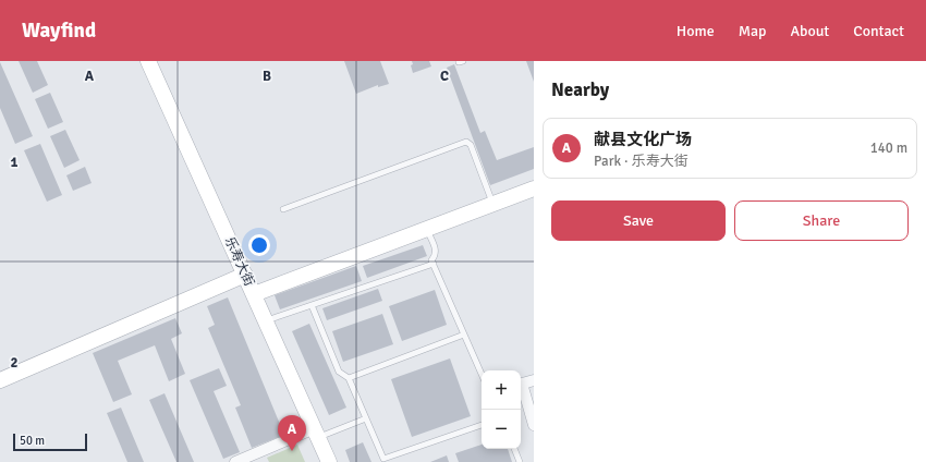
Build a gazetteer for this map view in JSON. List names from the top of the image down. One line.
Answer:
{"streets":{"street":["乐寿大街"]},"scale_bar":"50 m","page":{"header":"Wayfind","nav":["Home","Map","About","Contact"],"heading":"Nearby","list":[{"mark":"A","name":"献县文化广场","note":"Park · 乐寿大街","value":"140 m"}],"buttons":["Save","Share"],"map_buttons":["+","−"],"pins":"A","scale":"50 m"},"grid":{"columns":["A","B","C"],"rows":["1","2"]}}
